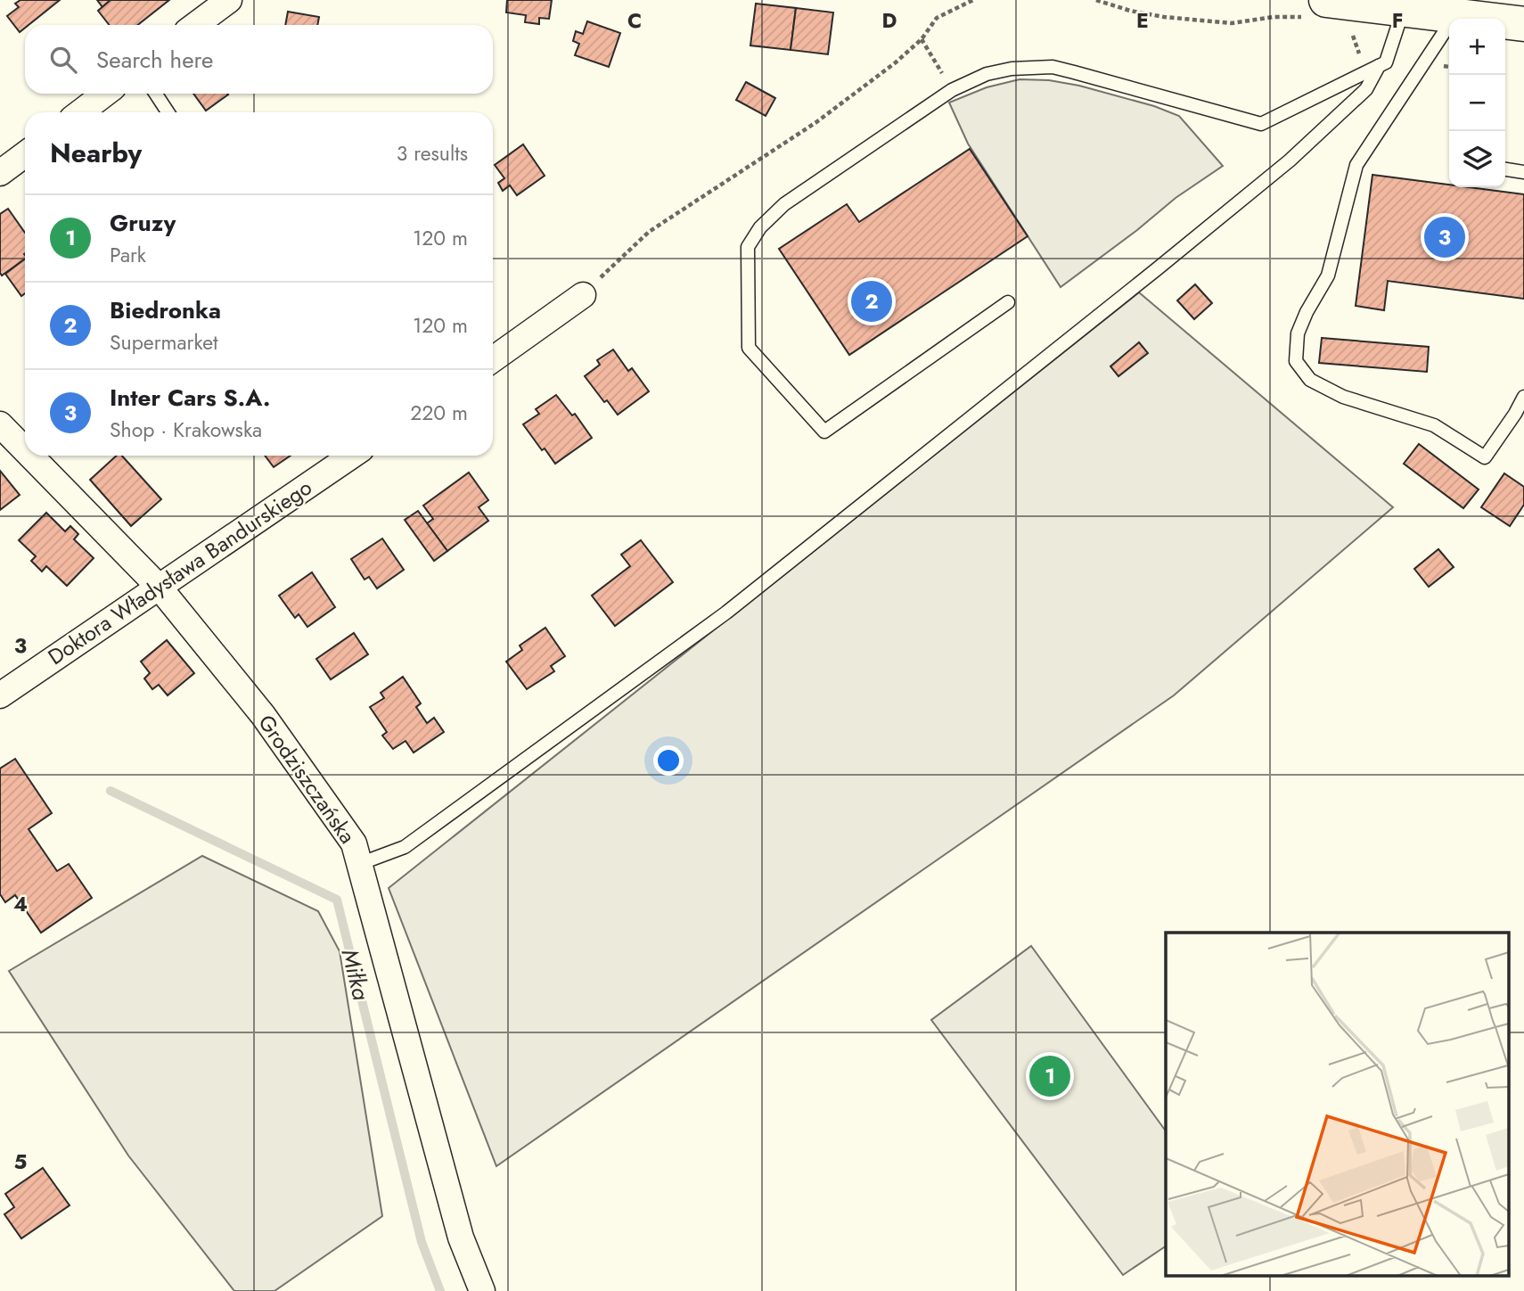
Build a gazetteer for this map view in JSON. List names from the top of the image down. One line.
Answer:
{"streets":{"street":["Doktora Władysława Bandurskiego","Grodziszczańska"]},"crossings":[["Doktora Władysława Bandurskiego","Grodziszczańska"]],"water":["Miłka"],"page":{"map_buttons":["+","−"],"search":"Search here","heading":["Nearby","3 results"],"list":[{"mark":"1","name":"Gruzy","note":"Park","value":"120 m"},{"mark":"2","name":"Biedronka","note":"Supermarket","value":"120 m"},{"mark":"3","name":"Inter Cars S.A.","note":"Shop · Krakowska","value":"220 m"}],"pins":["3","2","1"]},"grid":{"columns":["C","D","E","F"],"rows":["3","4","5"]}}
